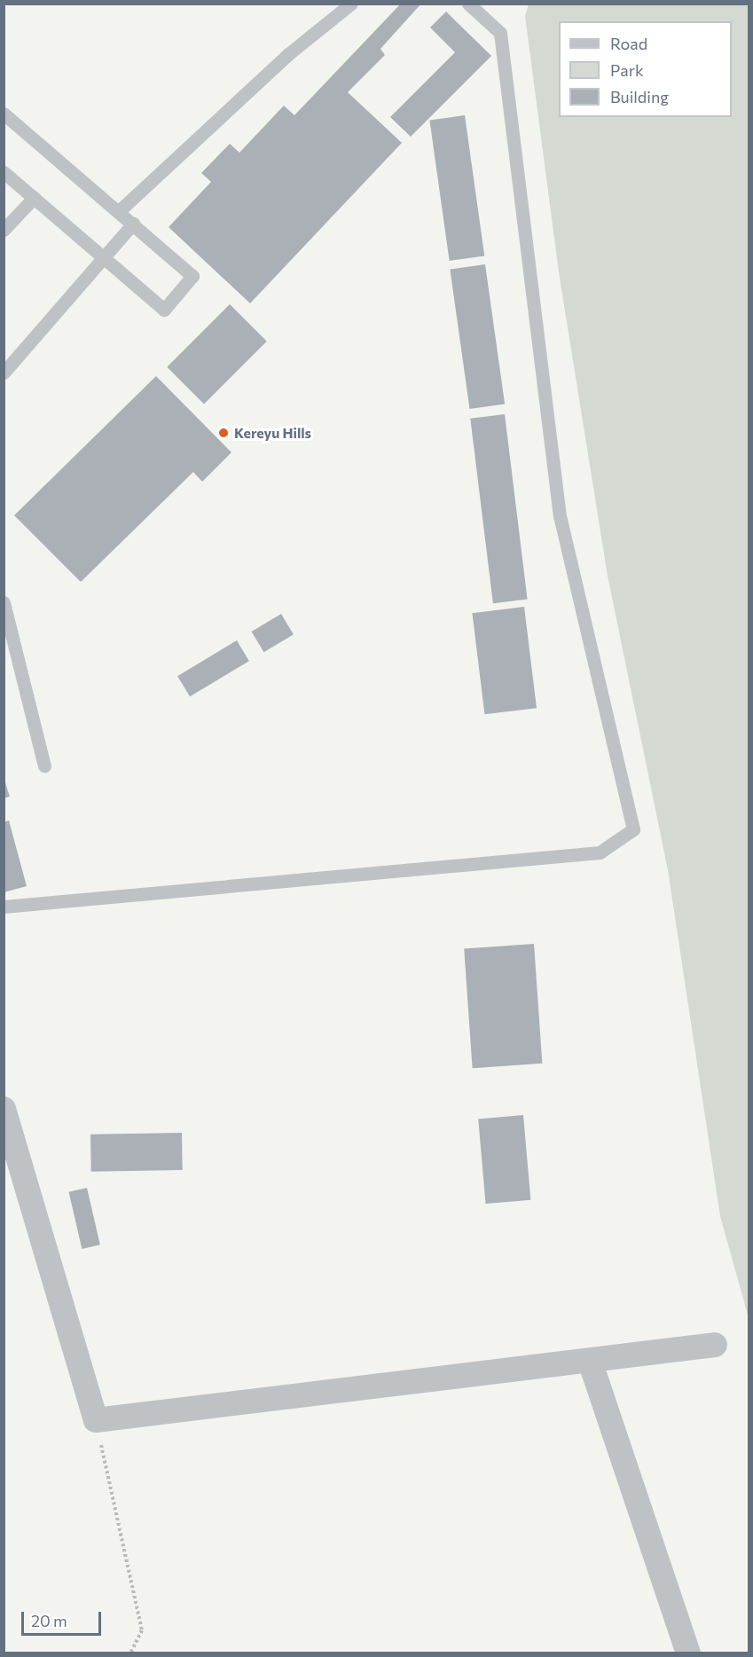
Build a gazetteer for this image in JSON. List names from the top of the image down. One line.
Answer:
{"places":["Kereyu Hills"],"legend":["Road","Park","Building"],"scale_bar":"20 m"}
